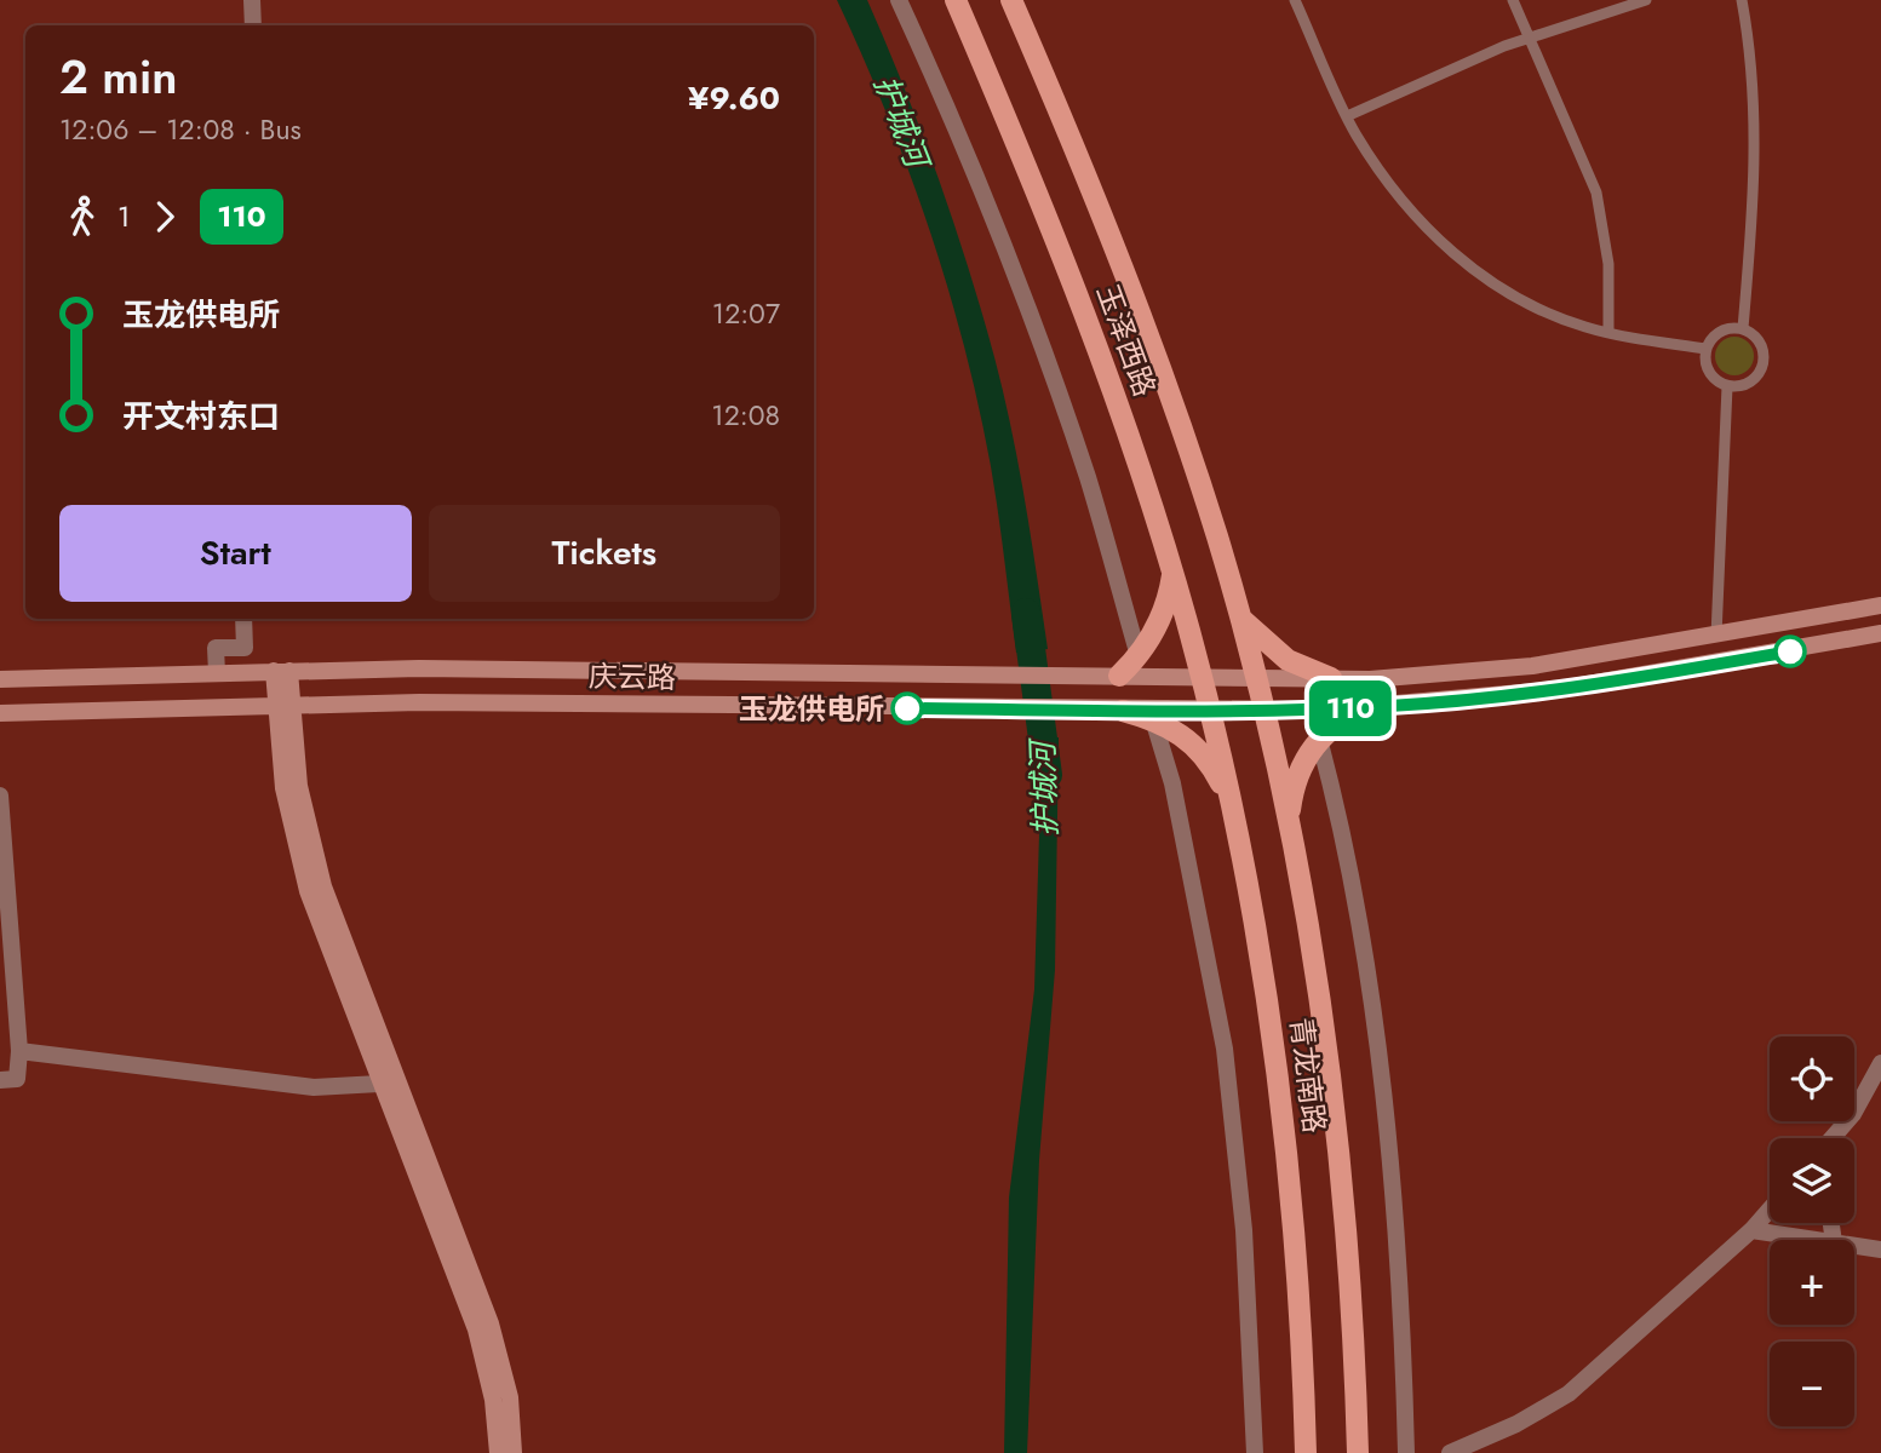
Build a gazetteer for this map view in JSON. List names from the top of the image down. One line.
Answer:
{"streets":{"main road":["玉泽西路","青龙南路"],"street":["庆云路"]},"crossings":[["玉泽西路","庆云路"],["玉泽西路","青龙南路"],["庆云路","青龙南路"]],"water":["护城河"],"places":["玉龙供电所"],"lines":["bus line 110"],"page":{"on_map":"110","heading":["2 min","12:06 – 12:08 · Bus","¥9.60"],"legs":["1","110"],"list":[{"name":"玉龙供电所","value":"12:07"},{"name":"开文村东口","value":"12:08"}],"buttons":["Start","Tickets"],"map_buttons":["+","−"]}}
